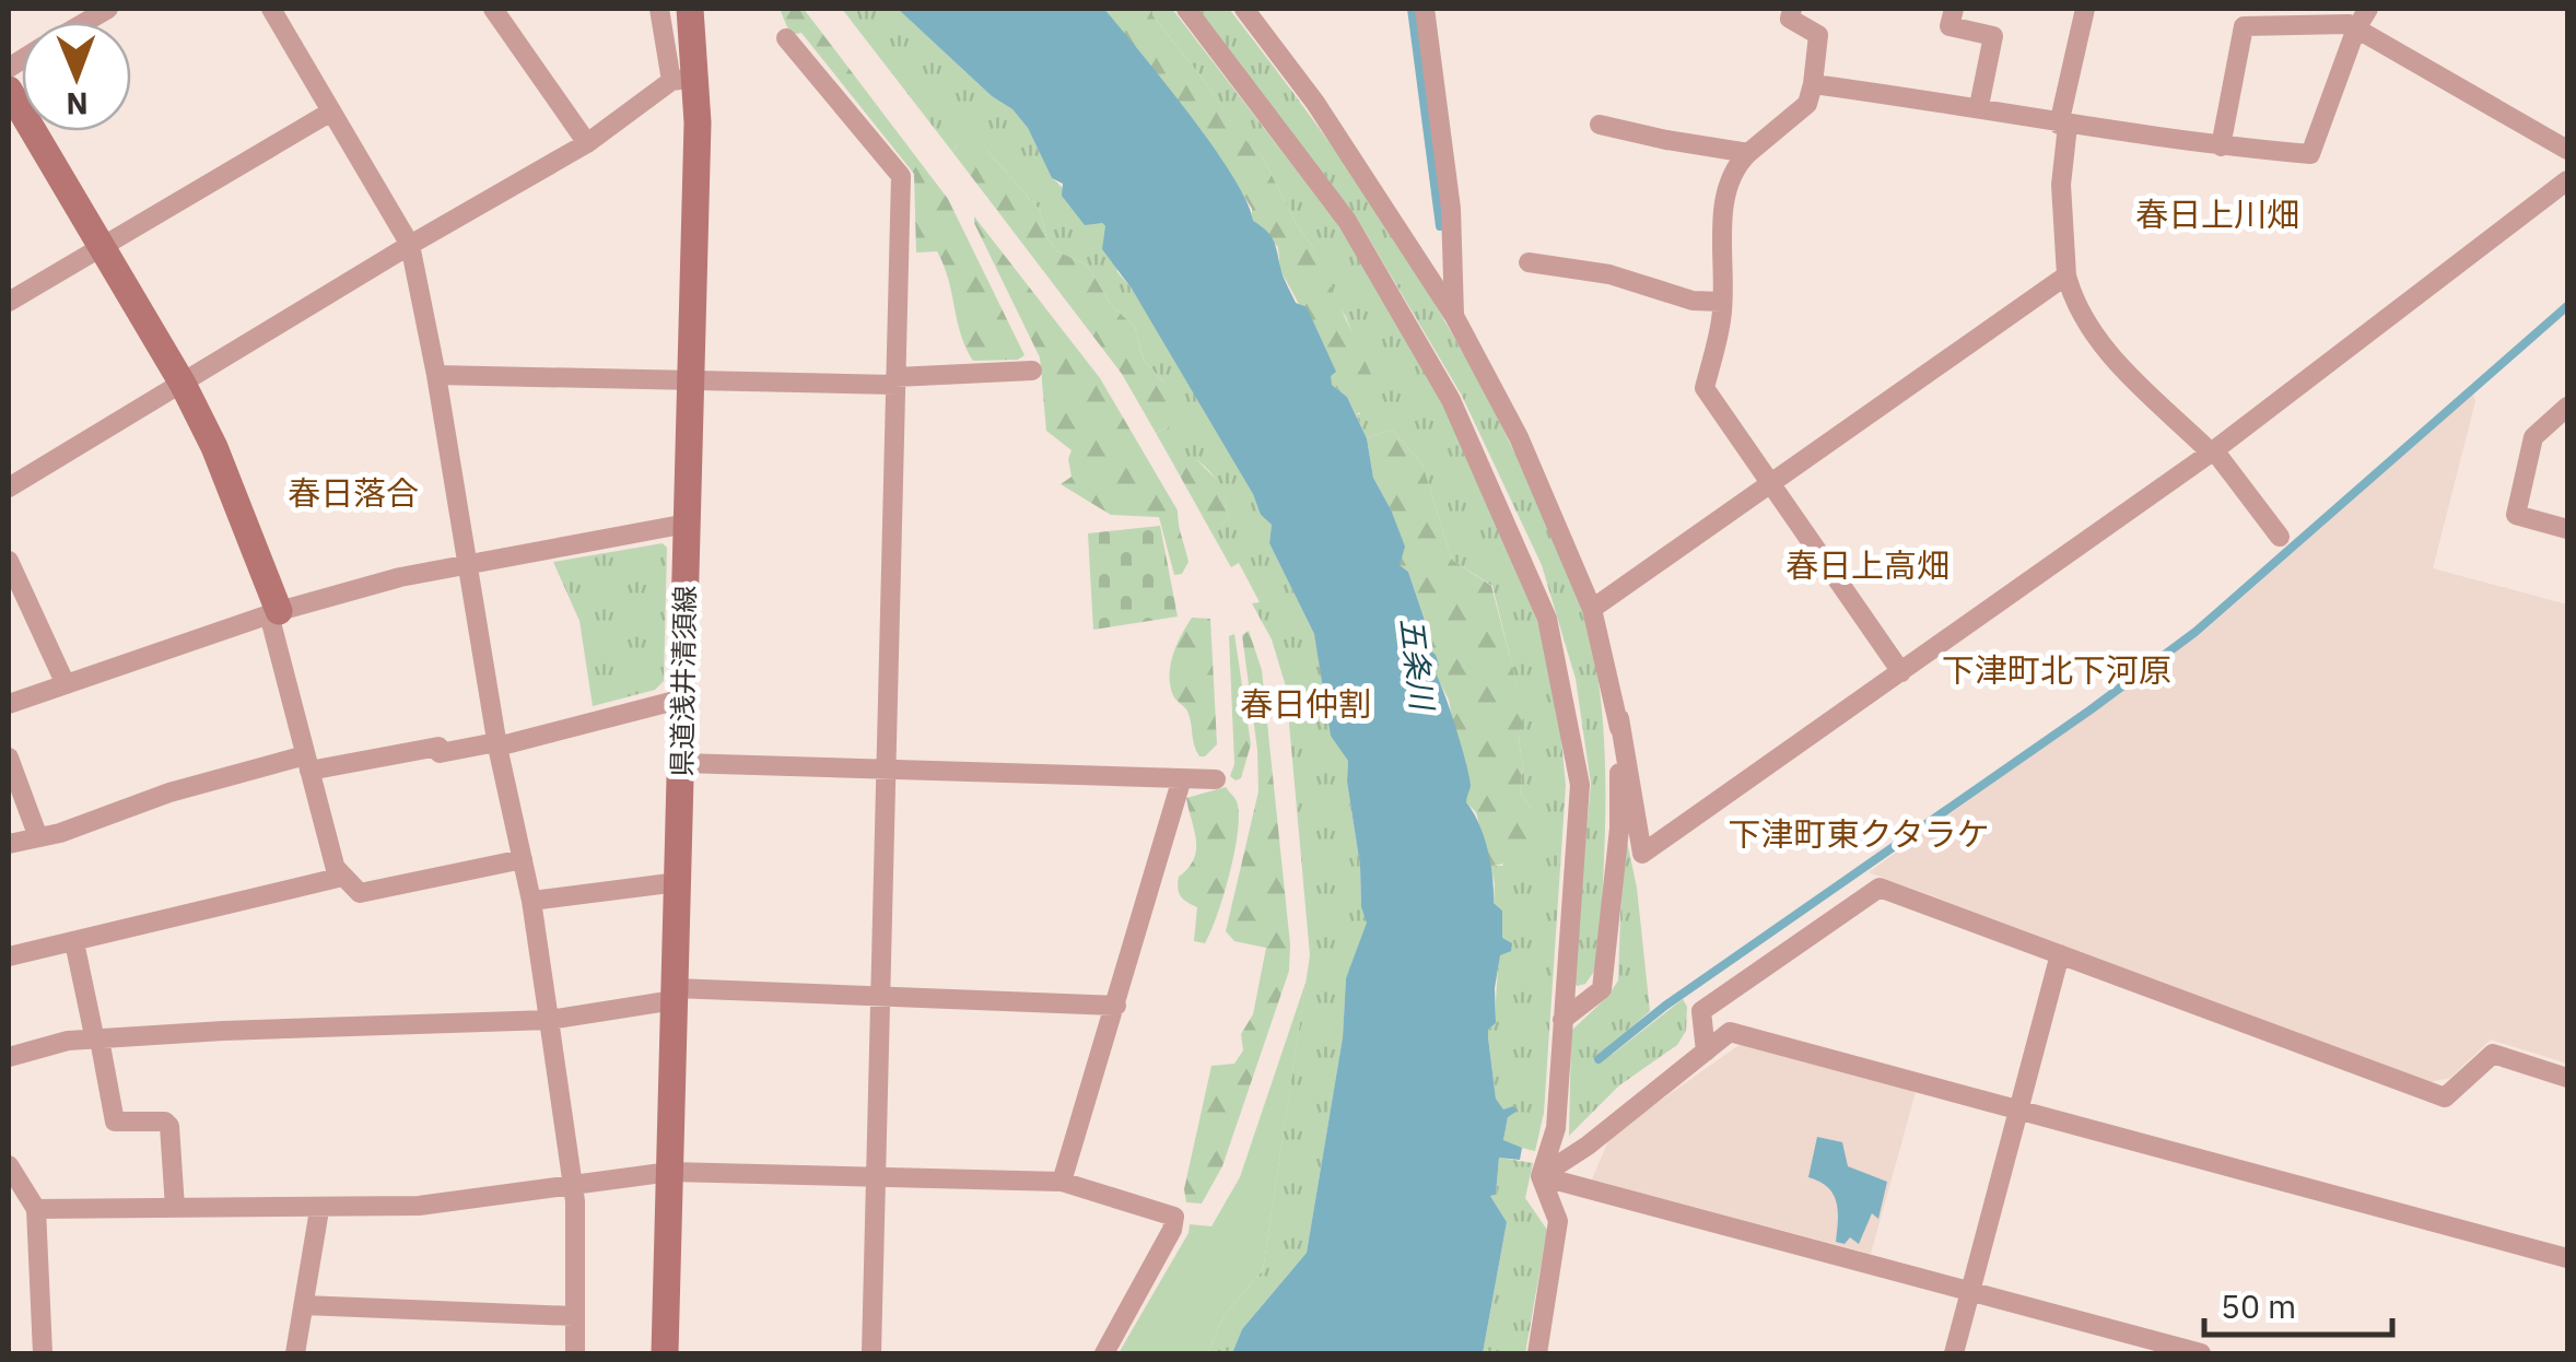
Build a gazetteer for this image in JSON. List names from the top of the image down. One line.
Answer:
{"streets":{"main road":["県道浅井清須線"]},"districts":["春日上川畑","春日落合","春日上高畑","下津町北下河原","春日仲割","下津町東クタラケ"],"water":["五条川"],"scale_bar":"50 m","north":"bottom"}
